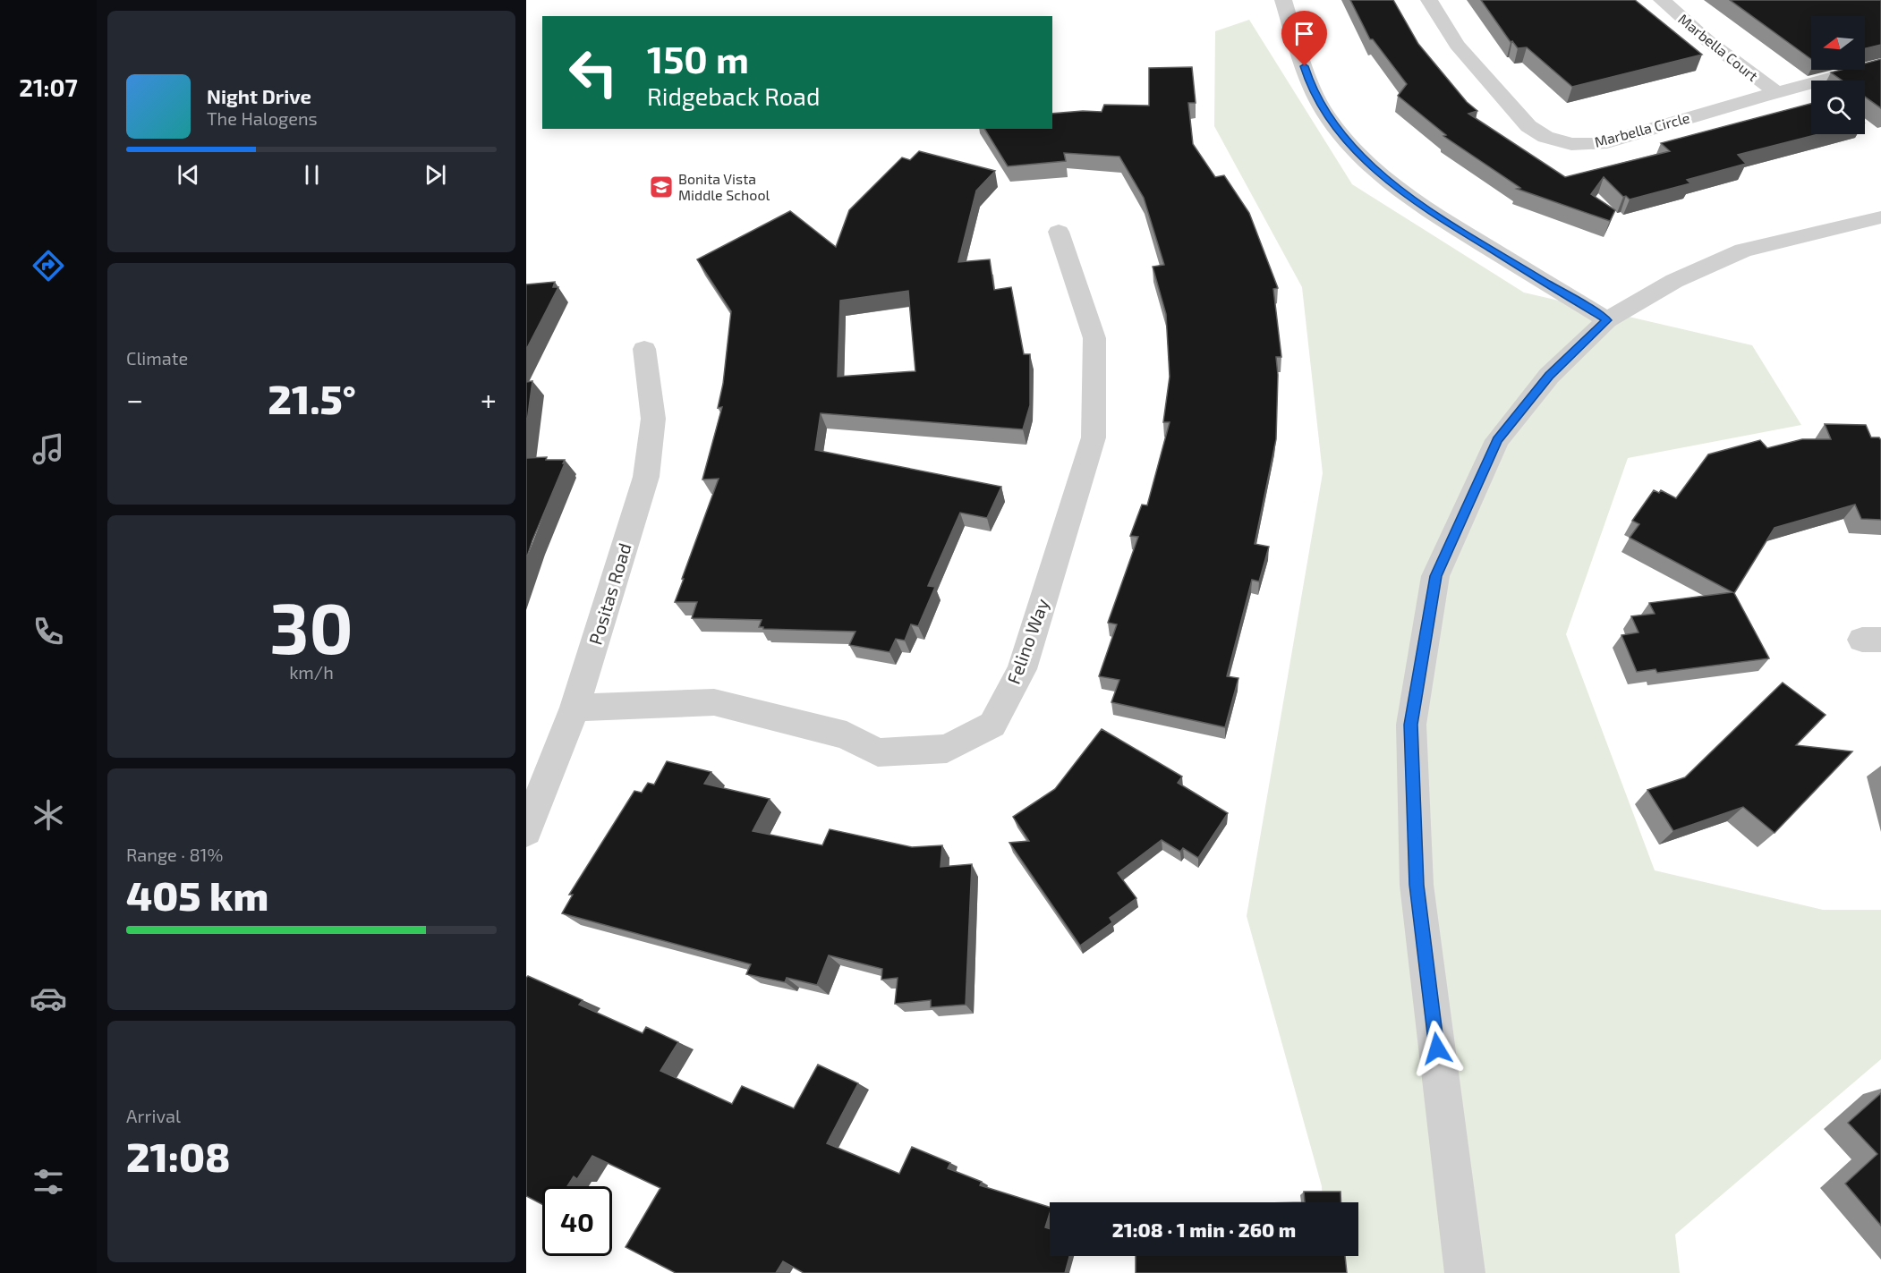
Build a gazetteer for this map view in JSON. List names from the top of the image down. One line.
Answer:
{"streets":{"street":["Marbella Court","Marbella Circle","Positas Road","Felino Way"]},"crossings":[["Marbella Court","Marbella Circle"],["Positas Road","Felino Way"]],"places":{"school or university":["Bonita Vista Middle School"]},"north":"left","page":{"tabs":"21:07","turn":["150 m","Ridgeback Road"],"song":["Night Drive","The Halogens"],"tile":["Climate",["30","km/h"],["Range · 81%","405 km"],["Arrival","21:08"]],"heat":["−","21.5°","+"],"limit":"40","trip":"21:08 · 1 min · 260 m"}}
